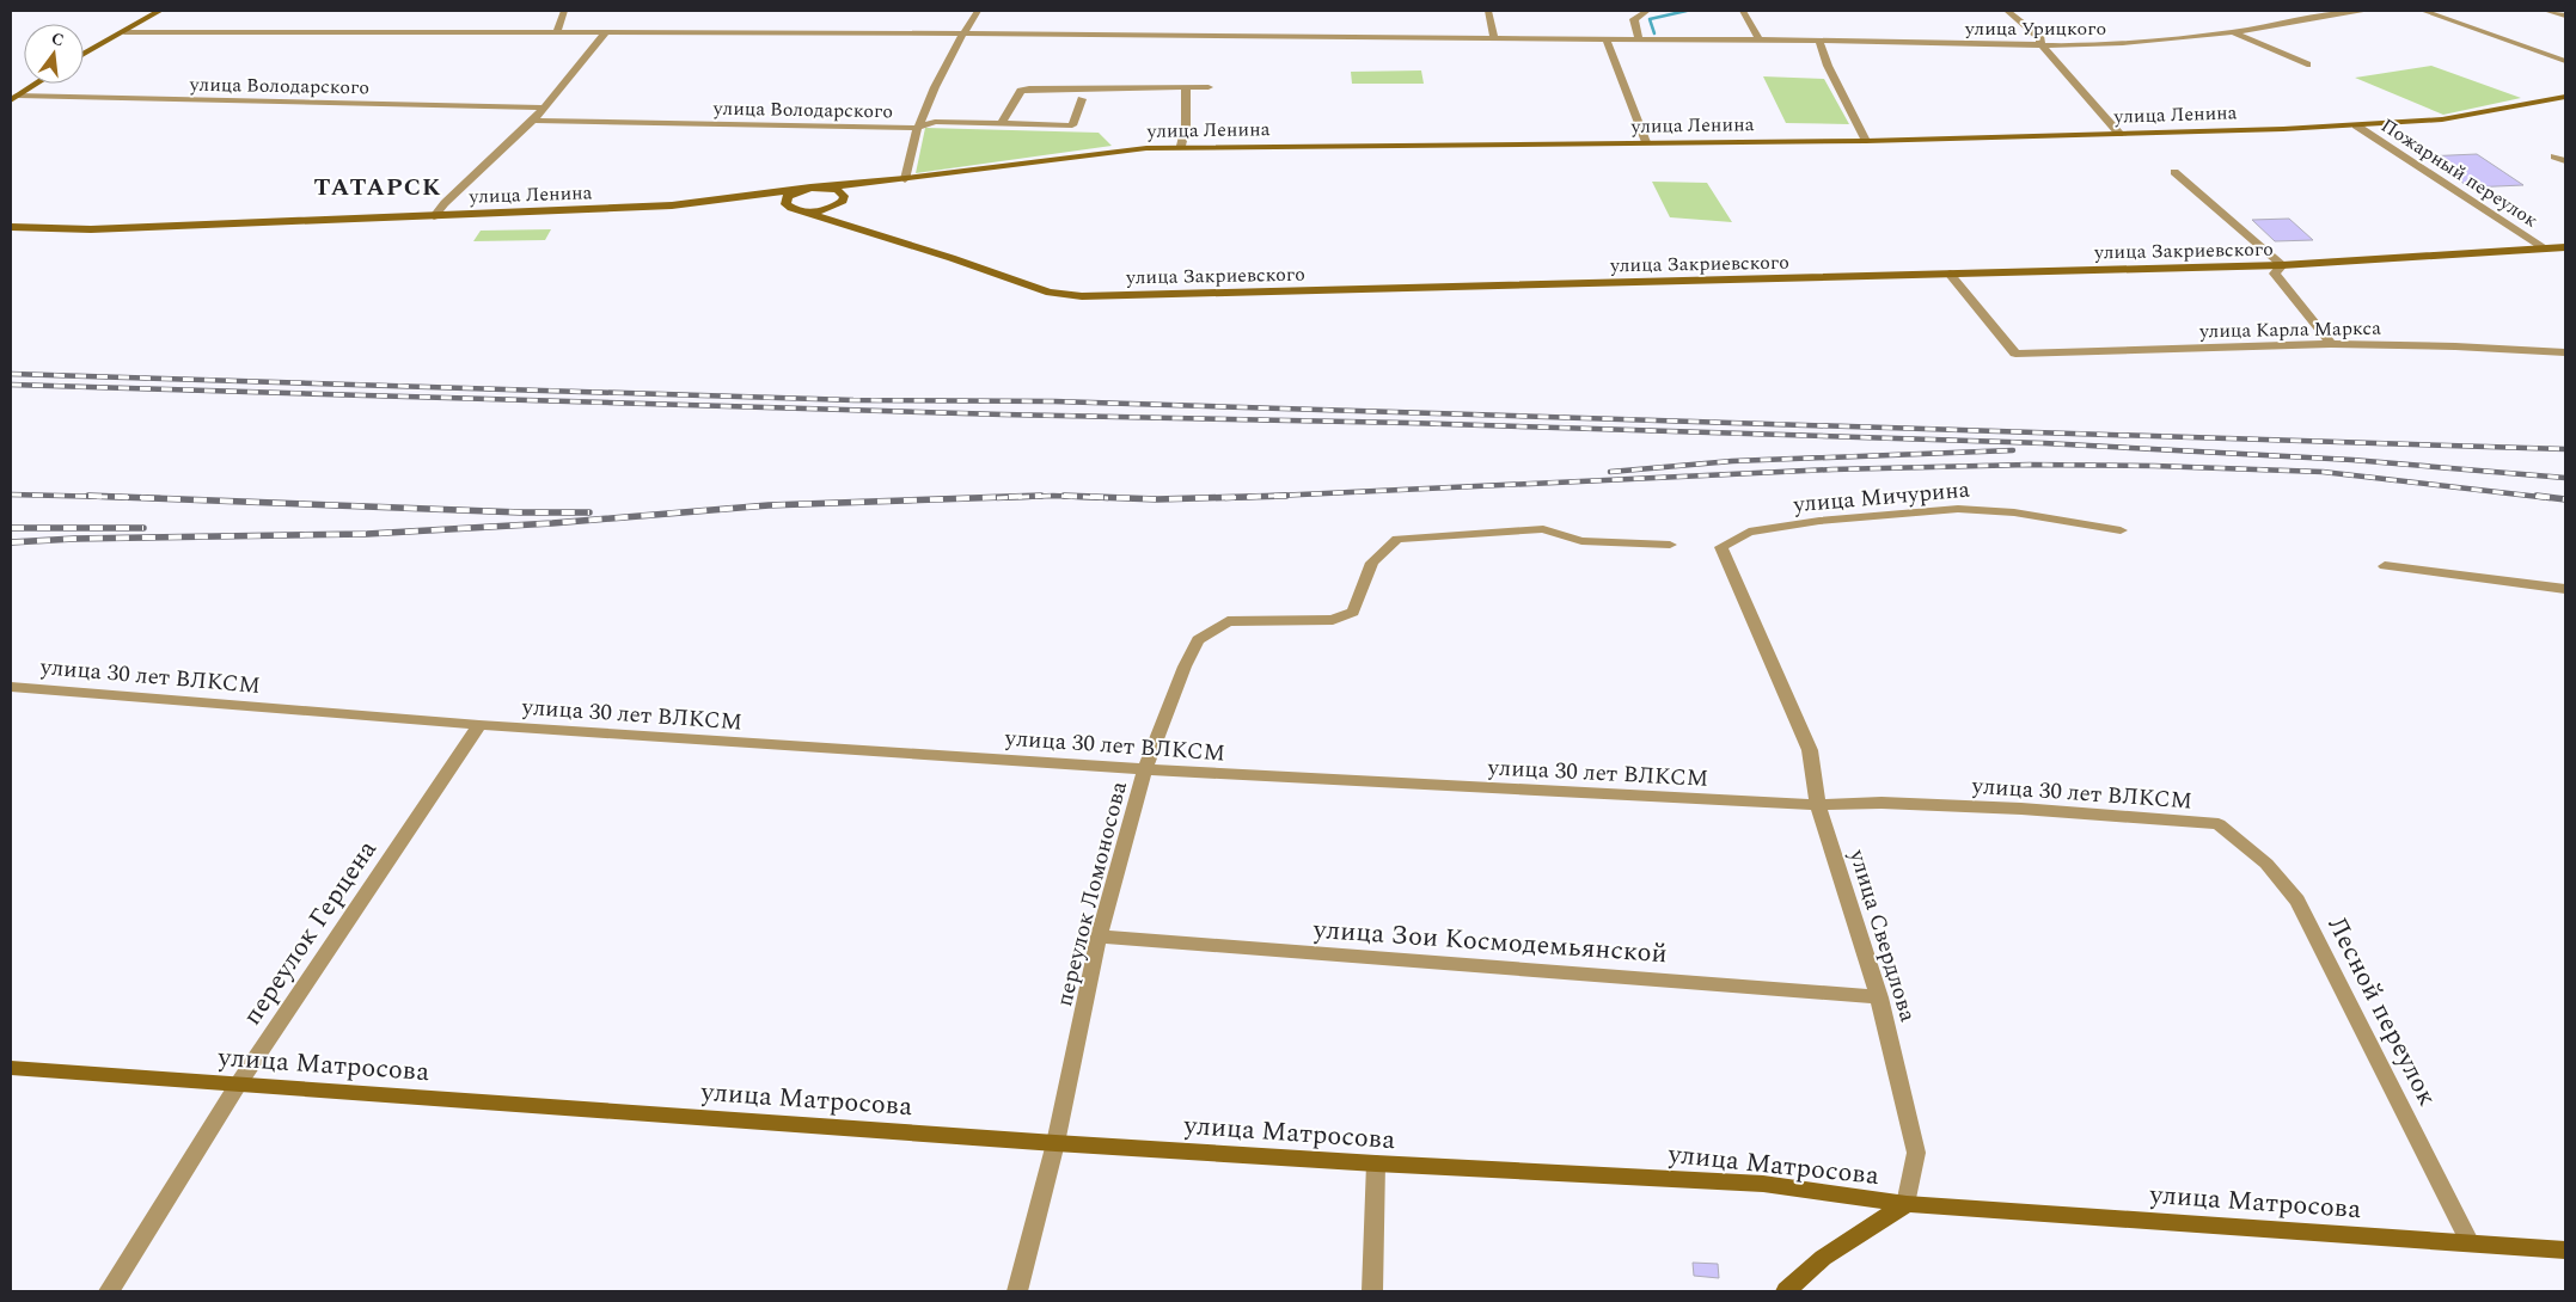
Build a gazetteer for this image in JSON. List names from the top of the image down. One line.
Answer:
{"streets":{"main road":["улица Ленина","улица Закриевского","улица Матросова"],"street":["улица Урицкого","улица Володарского","Пожарный переулок","улица Карла Маркса","улица Мичурина","улица 30 лет ВЛКСМ","переулок Ломоносова","переулок Герцена","улица Свердлова","улица Зои Космодемьянской","Лесной переулок"]},"crossings":[["улица Ленина","Пожарный переулок"],["Пожарный переулок","улица Закриевского"],["улица Закриевского","улица Карла Маркса"],["улица Мичурина","улица Свердлова"],["улица 30 лет ВЛКСМ","переулок Ломоносова"],["улица 30 лет ВЛКСМ","переулок Герцена"],["улица 30 лет ВЛКСМ","улица Свердлова"],["улица 30 лет ВЛКСМ","Лесной переулок"],["переулок Ломоносова","улица Зои Космодемьянской"],["переулок Ломоносова","улица Матросова"],["переулок Герцена","улица Матросова"],["улица Свердлова","улица Зои Космодемьянской"],["улица Свердлова","улица Матросова"],["Лесной переулок","улица Матросова"]],"districts":["ТАТАРСК"],"north":"top"}
